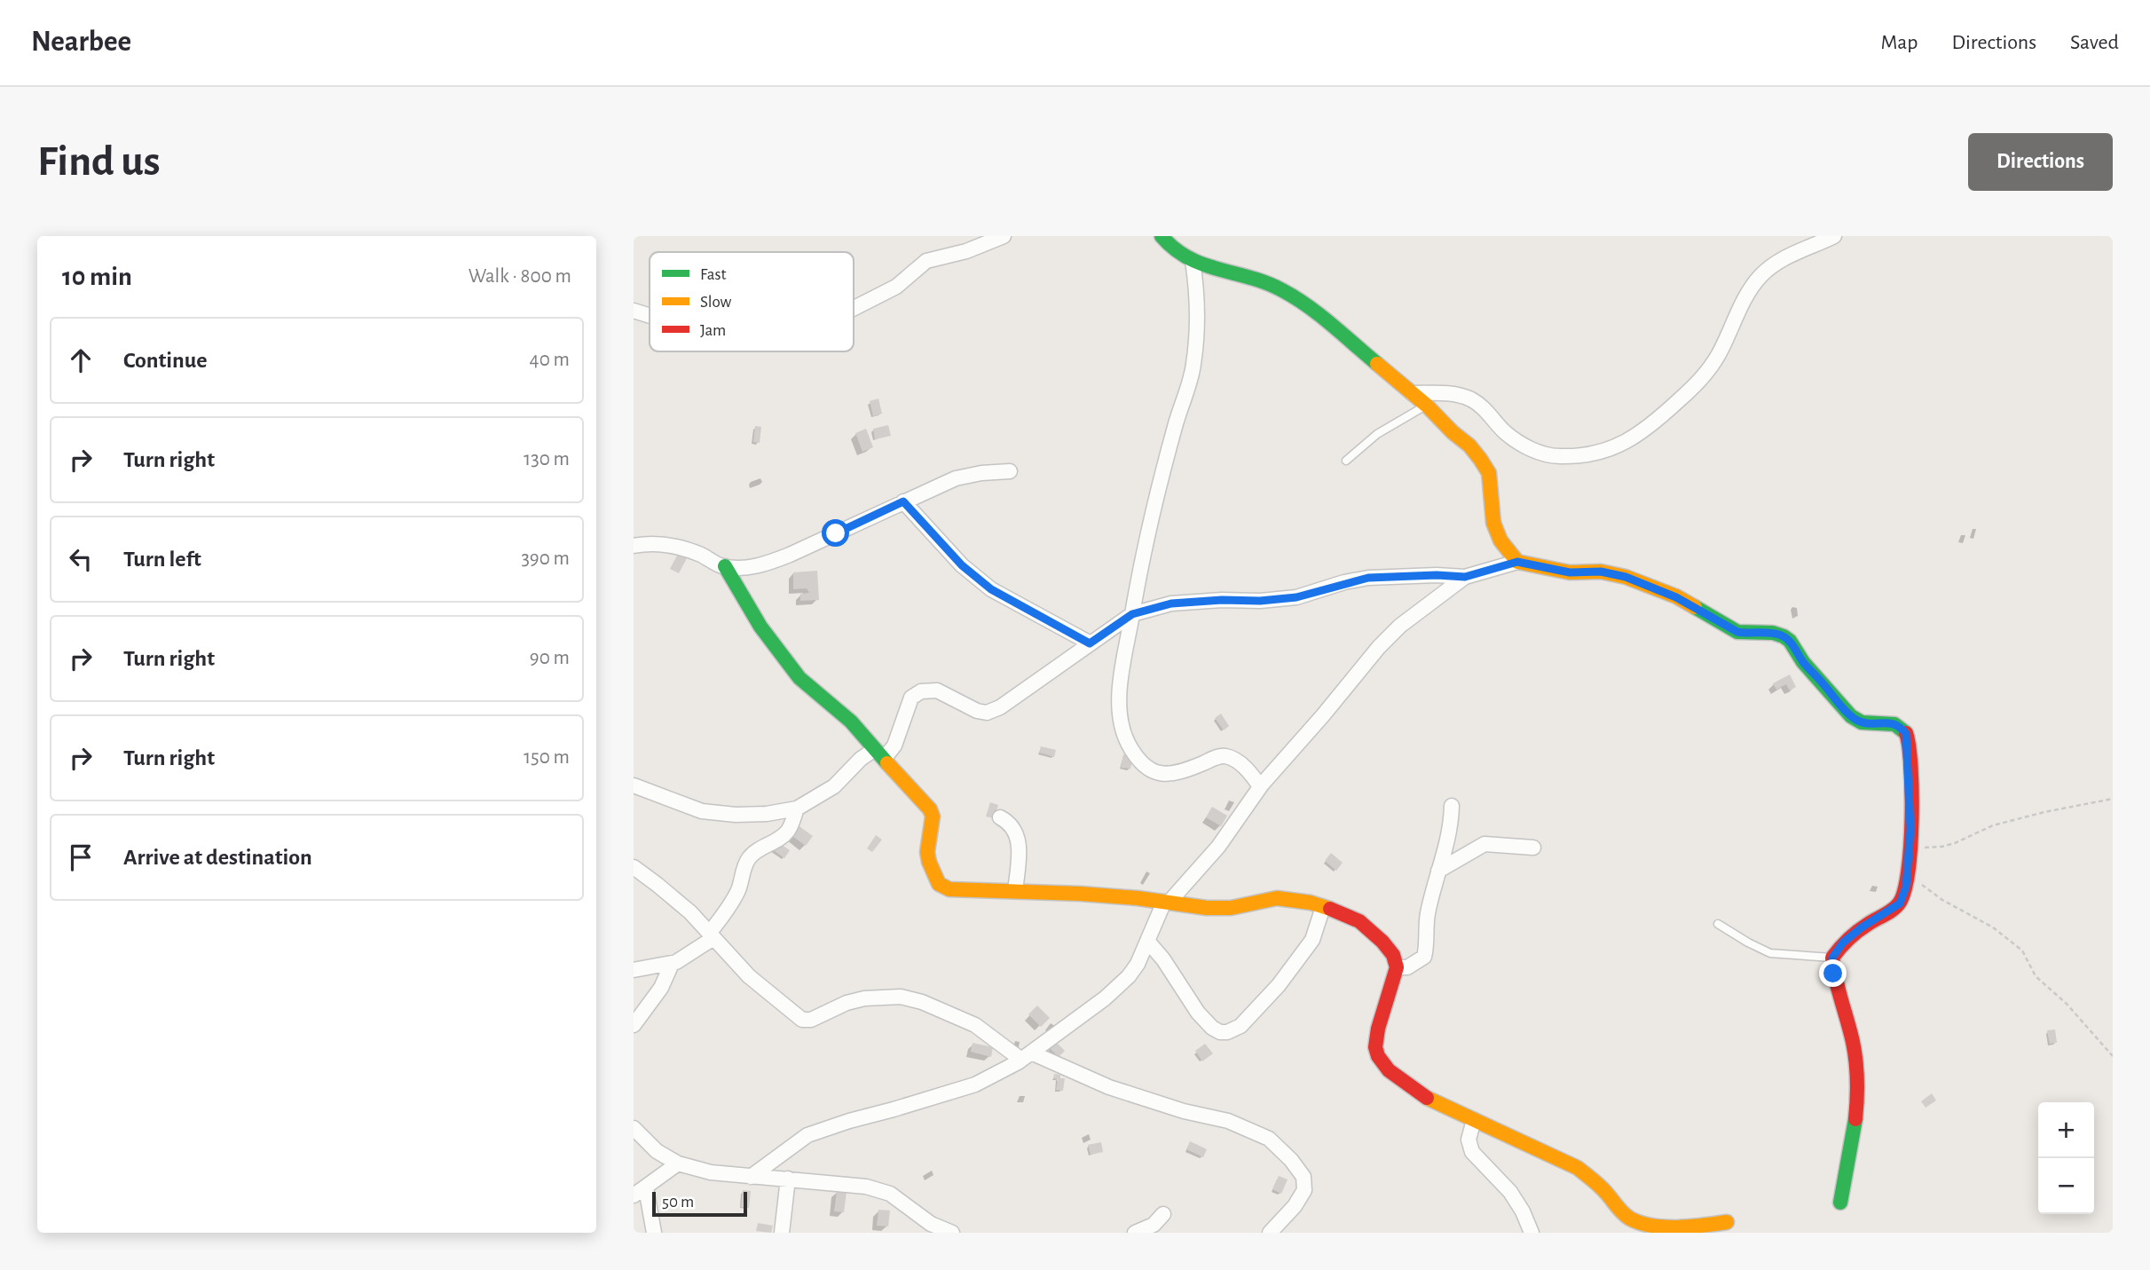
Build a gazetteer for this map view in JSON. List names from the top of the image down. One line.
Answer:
{"legend":["Fast","Slow","Jam"],"scale_bar":"50 m","page":{"header":"Nearbee","nav":["Map","Directions","Saved"],"buttons":"Directions","title":"Find us","heading":["10 min","Walk · 800 m"],"list":[["Continue","40 m"],["Turn right","130 m"],["Turn left","390 m"],["Turn right","90 m"],["Turn right","150 m"],"Arrive at destination"],"map_buttons":["+","−"],"scale":"50 m"}}
